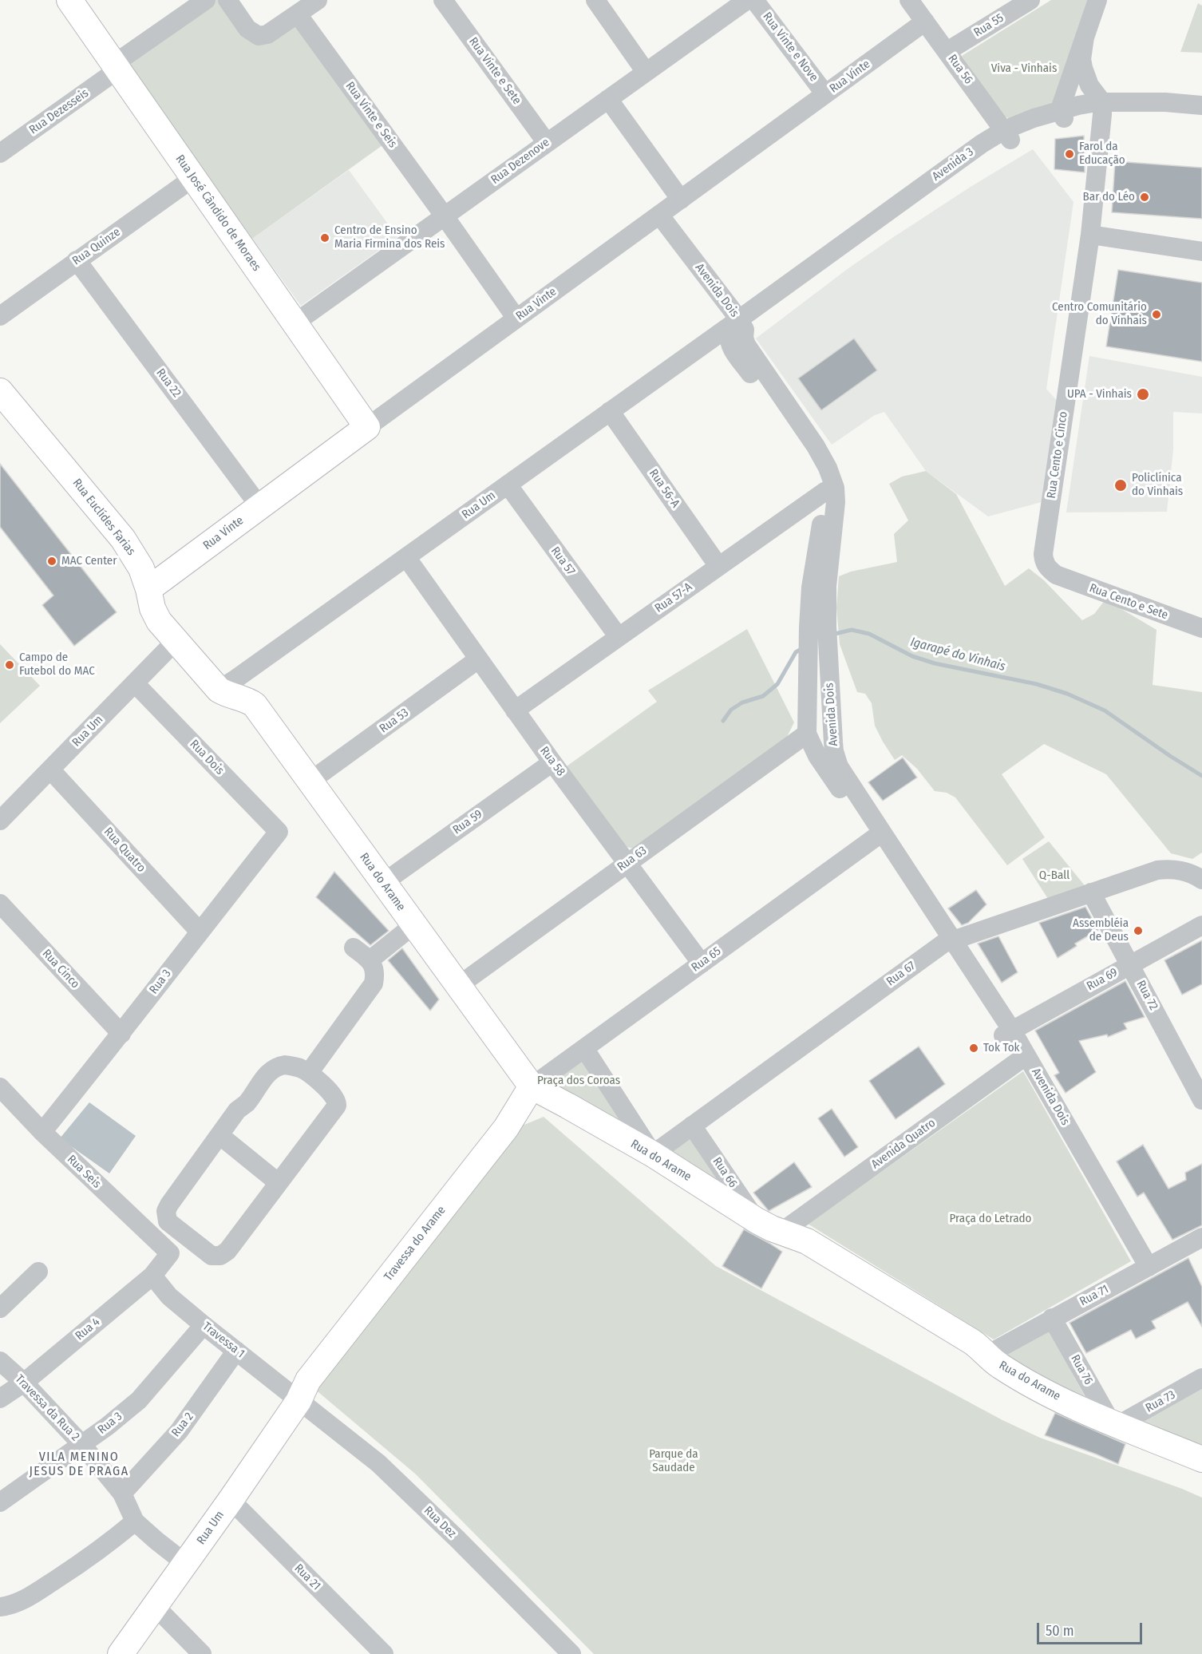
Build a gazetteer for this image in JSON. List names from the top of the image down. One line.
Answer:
{"streets":{"main road":["Rua Vinte","Rua José Cândido de Moraes","Rua Um","Rua Euclídes Farias","Rua do Arame","Travessa do Arame"],"street":["Rua 55","Rua Vinte e Nove","Rua 56","Rua Vinte e Sete","Rua Dezesseis","Rua Vinte e Seis","Rua Dezenove","Avenida 3","Rua Quinze","Avenida Dois","Rua 22","Rua Cento e Cinco","Rua 56-A","Rua 57","Rua 57-A","Rua Cento e Sete","Rua 53","Rua Dois","Rua 58","Rua 59","Rua Quatro","Rua 63","Rua 65","Rua Cinco","Rua 67","Rua 69","Rua 3","Rua 72","Avenida Quatro","Rua Seis","Rua 66","Rua 71","Rua 4","Travessa 1","Rua 76","Rua 73","Travessa da Rua 2","Rua 2","Rua Dez","Rua 21"]},"crossings":[["Rua 55","Rua 56"],["Rua Vinte e Nove","Rua Vinte"],["Rua 56","Rua Vinte"],["Rua 56","Avenida 3"],["Rua Vinte e Sete","Rua Dezenove"],["Rua Vinte","Rua Vinte e Seis"],["Rua Vinte","Rua José Cândido de Moraes"],["Rua Vinte","Avenida Dois"],["Rua Vinte","Rua 22"],["Rua Vinte","Rua Euclídes Farias"],["Rua Dezesseis","Rua José Cândido de Moraes"],["Rua Vinte e Seis","Rua Dezenove"],["Rua Dezenove","Rua José Cândido de Moraes"],["Avenida 3","Avenida Dois"],["Avenida 3","Rua Cento e Cinco"],["Avenida 3","Rua Um"],["Rua José Cândido de Moraes","Rua Quinze"],["Rua Quinze","Rua 22"],["Avenida Dois","Rua Um"],["Avenida Dois","Rua 57-A"],["Avenida Dois","Rua 63"],["Avenida Dois","Rua 65"],["Avenida Dois","Rua 67"],["Avenida Dois","Rua 69"],["Avenida Dois","Avenida Quatro"],["Avenida Dois","Rua 71"],["Rua Cento e Cinco","Rua Cento e Sete"],["Rua 56-A","Rua Um"],["Rua 56-A","Rua 57-A"],["Rua Um","Rua Euclídes Farias"],["Rua Um","Rua 57"],["Rua Um","Rua Dois"],["Rua Um","Rua 58"],["Rua Um","Rua Quatro"],["Rua Um","Travessa do Arame"],["Rua Um","Travessa 1"],["Rua Um","Travessa da Rua 2"],["Rua Um","Rua Dez"],["Rua Um","Rua 21"],["Rua Euclídes Farias","Rua do Arame"],["Rua 57","Rua 57-A"],["Rua 57-A","Rua 58"],["Rua 53","Rua 58"],["Rua 53","Rua do Arame"],["Rua Dois","Rua 3"],["Rua 58","Rua 59"],["Rua 58","Rua 63"],["Rua 58","Rua 65"],["Rua 59","Rua do Arame"],["Rua Quatro","Rua 3"],["Rua 63","Rua do Arame"],["Rua do Arame","Rua 65"],["Rua do Arame","Rua 67"],["Rua do Arame","Avenida Quatro"],["Rua do Arame","Rua 66"],["Rua do Arame","Travessa do Arame"],["Rua do Arame","Rua 71"],["Rua do Arame","Rua 76"],["Rua do Arame","Rua 73"],["Rua 65","Travessa do Arame"],["Rua Cinco","Rua 3"],["Rua 67","Rua 72"],["Rua 67","Rua 66"],["Rua 69","Rua 72"],["Rua 3","Rua Seis"],["Rua 3","Travessa 1"],["Rua 3","Travessa da Rua 2"],["Rua Seis","Rua 4"],["Travessa do Arame","Travessa 1"],["Travessa do Arame","Rua Dez"],["Rua 71","Rua 76"],["Rua 4","Travessa 1"],["Rua 4","Travessa da Rua 2"],["Travessa 1","Rua 2"],["Travessa 1","Rua Dez"],["Rua 76","Rua 73"],["Travessa da Rua 2","Rua 2"]],"districts":["VILA MENINO JESUS DE PRAGA"],"water":["Igarapé do Vinhais"],"parks":["Viva - Vinhais","Q-Ball","Praça dos Coroas","Praça do Letrado","Parque da Saudade"],"places":["Farol da Educação","Bar do Léo","Centro de Ensino Maria Firmina dos Reis","Centro Comunitário do Vinhais","UPA - Vinhais","Policlínica do Vinhais","MAC Center","Campo de Futebol do MAC","Assembléia de Deus","Tok Tok"],"scale_bar":"50 m"}
